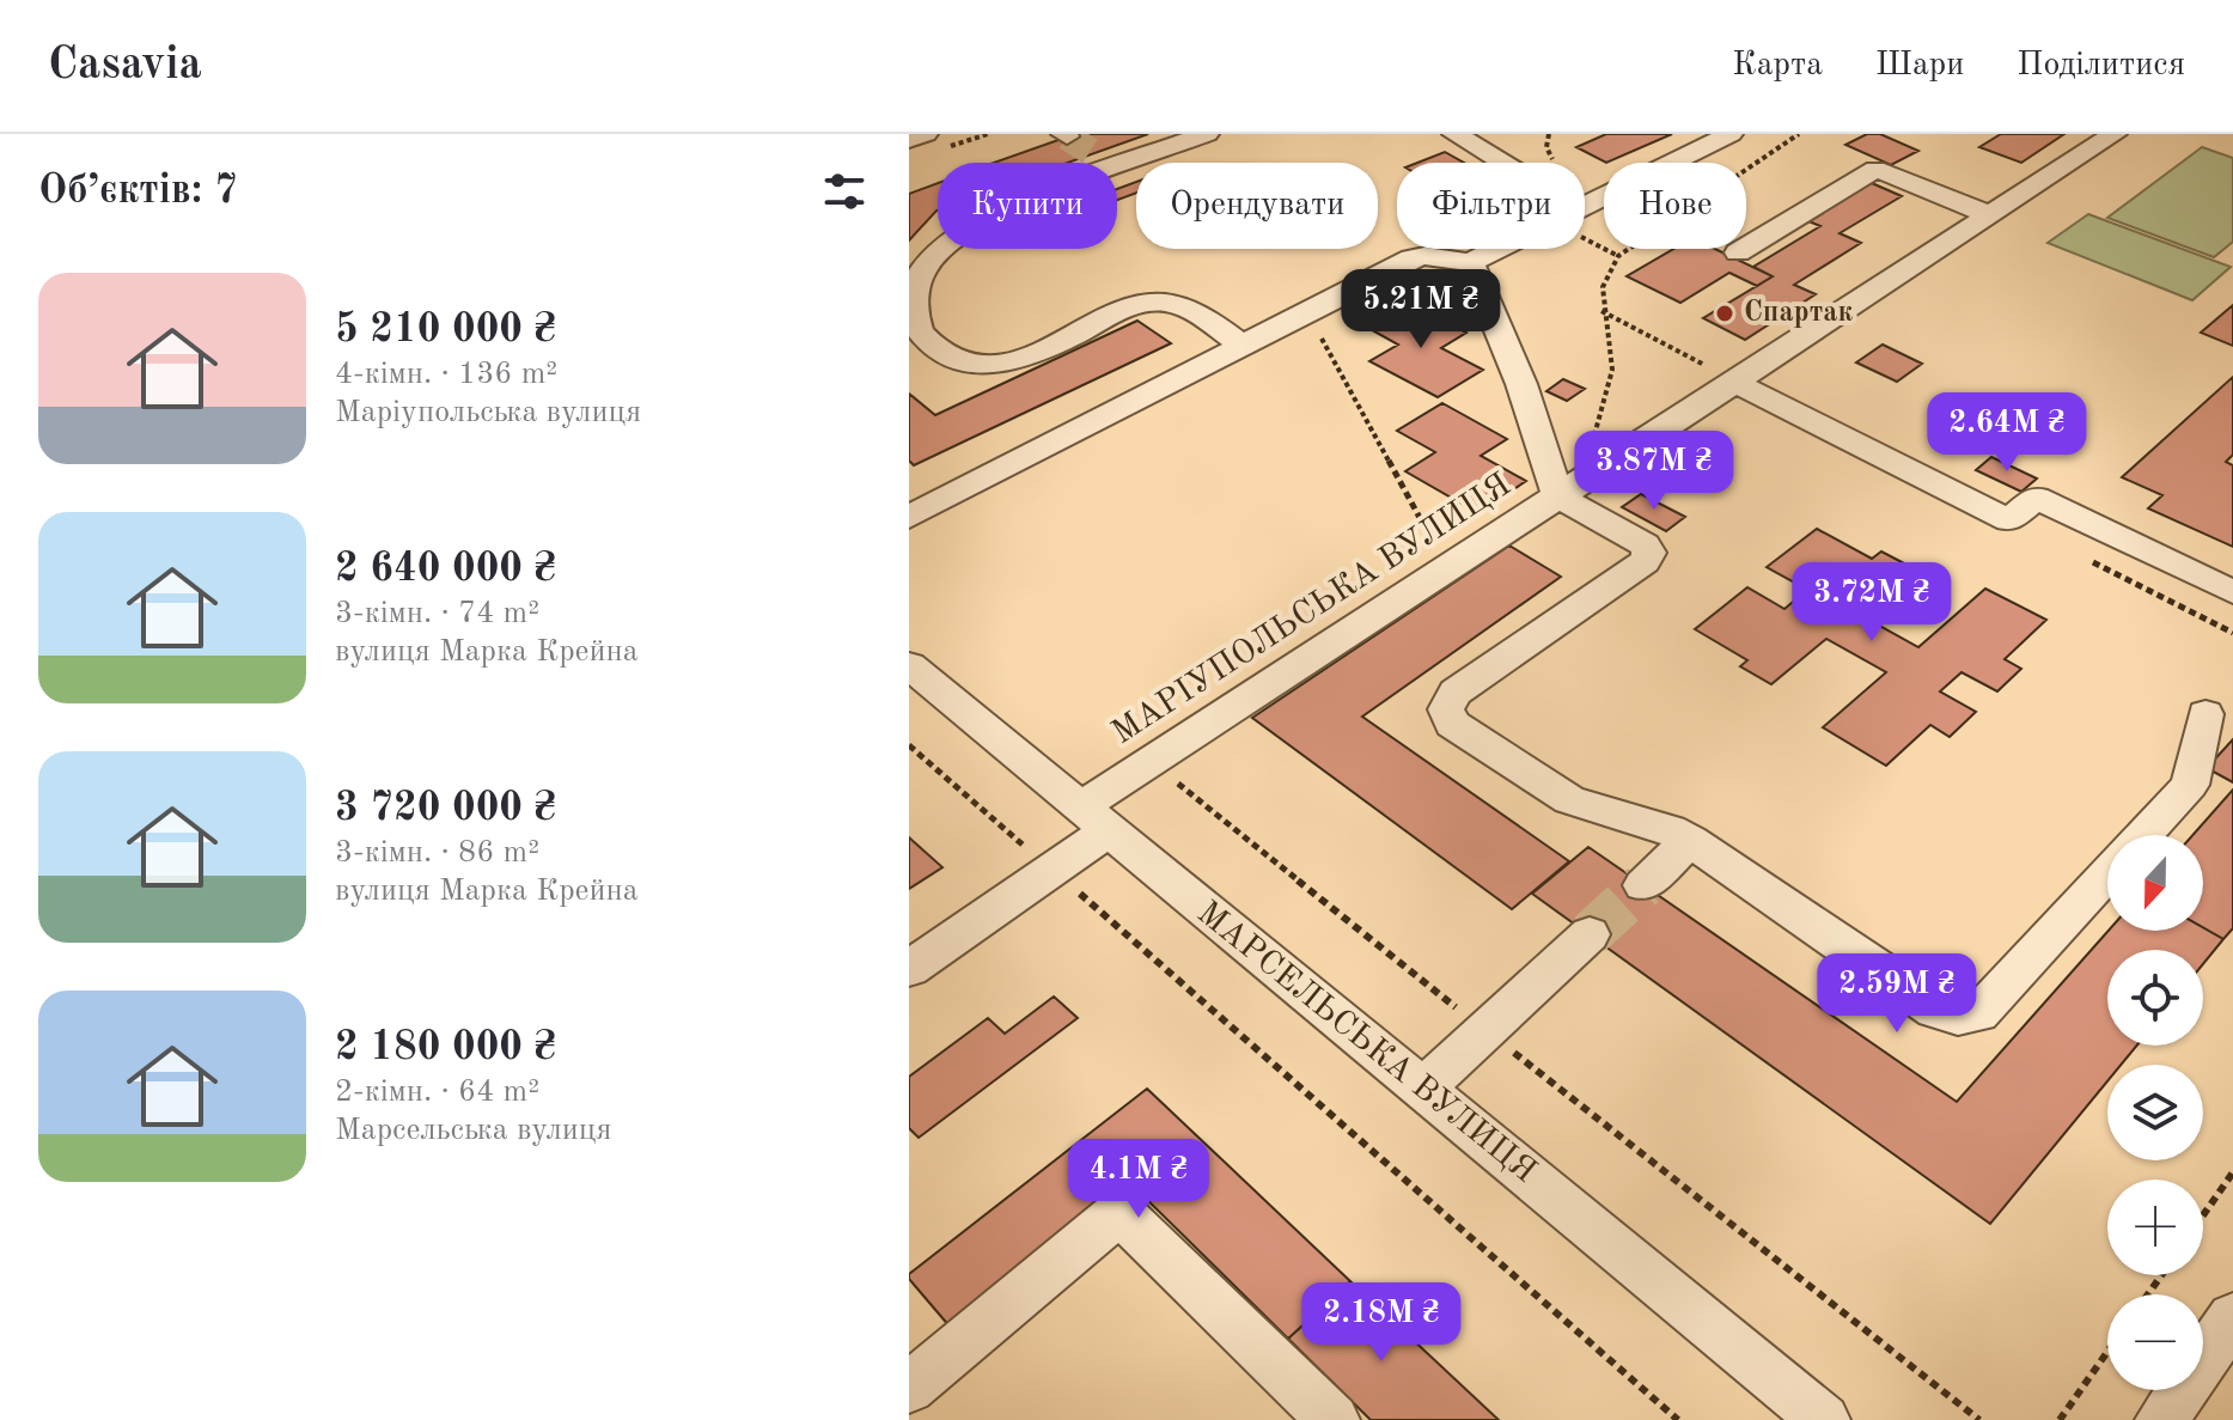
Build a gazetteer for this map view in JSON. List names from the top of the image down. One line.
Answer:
{"streets":{"street":["МАРІУПОЛЬСЬКА ВУЛИЦЯ","МАРСЕЛЬСЬКА ВУЛИЦЯ"]},"crossings":[["МАРІУПОЛЬСЬКА ВУЛИЦЯ","МАРСЕЛЬСЬКА ВУЛИЦЯ"]],"places":["Спартак"],"north":"bottom","page":{"header":"Casavia","nav":["Карта","Шари","Поділитися"],"heading":"Об’єктів: 7","chip":["Купити","Орендувати","Фільтри","Нове"],"list":[{"name":"5 210 000 ₴","note":"4-кімн. · 136 m² · Маріупольська вулиця"},{"name":"2 640 000 ₴","note":"3-кімн. · 74 m² · вулиця Марка Крейна"},{"name":"3 720 000 ₴","note":"3-кімн. · 86 m² · вулиця Марка Крейна"},{"name":"2 180 000 ₴","note":"2-кімн. · 64 m² · Марсельська вулиця"}],"price":["5.21M ₴","2.64M ₴","3.87M ₴","3.72M ₴","2.59M ₴","4.1M ₴","2.18M ₴"],"map_buttons":["+","−"]}}
